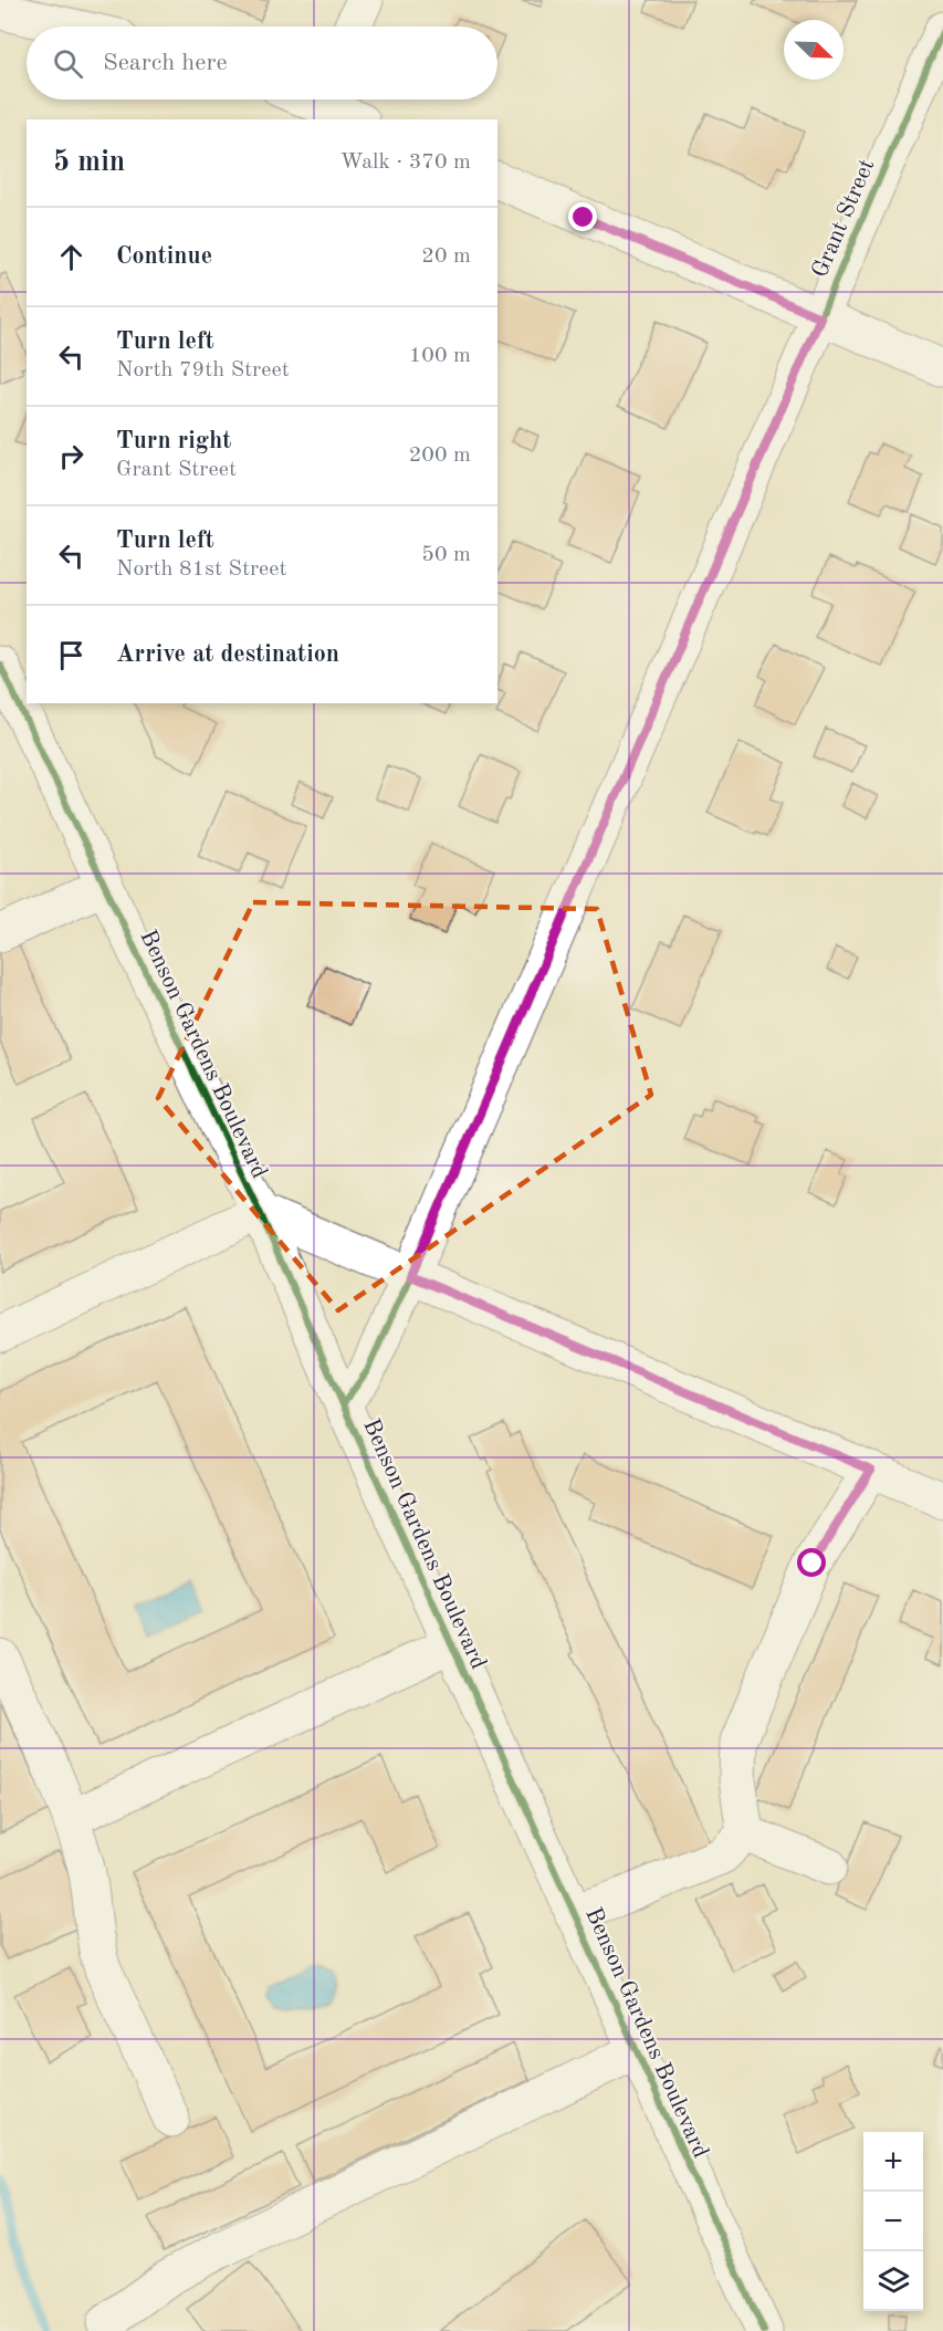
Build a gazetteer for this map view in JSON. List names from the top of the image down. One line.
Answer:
{"streets":{"street":["Grant Street","Benson Gardens Boulevard"]},"crossings":[["Grant Street","Benson Gardens Boulevard"]],"north":"bottom right","page":{"search":"Search here","heading":["5 min","Walk · 370 m"],"list":[["Continue","20 m"],["Turn left","North 79th Street","100 m"],["Turn right","Grant Street","200 m"],["Turn left","North 81st Street","50 m"],"Arrive at destination"],"map_buttons":["+","−"]}}
